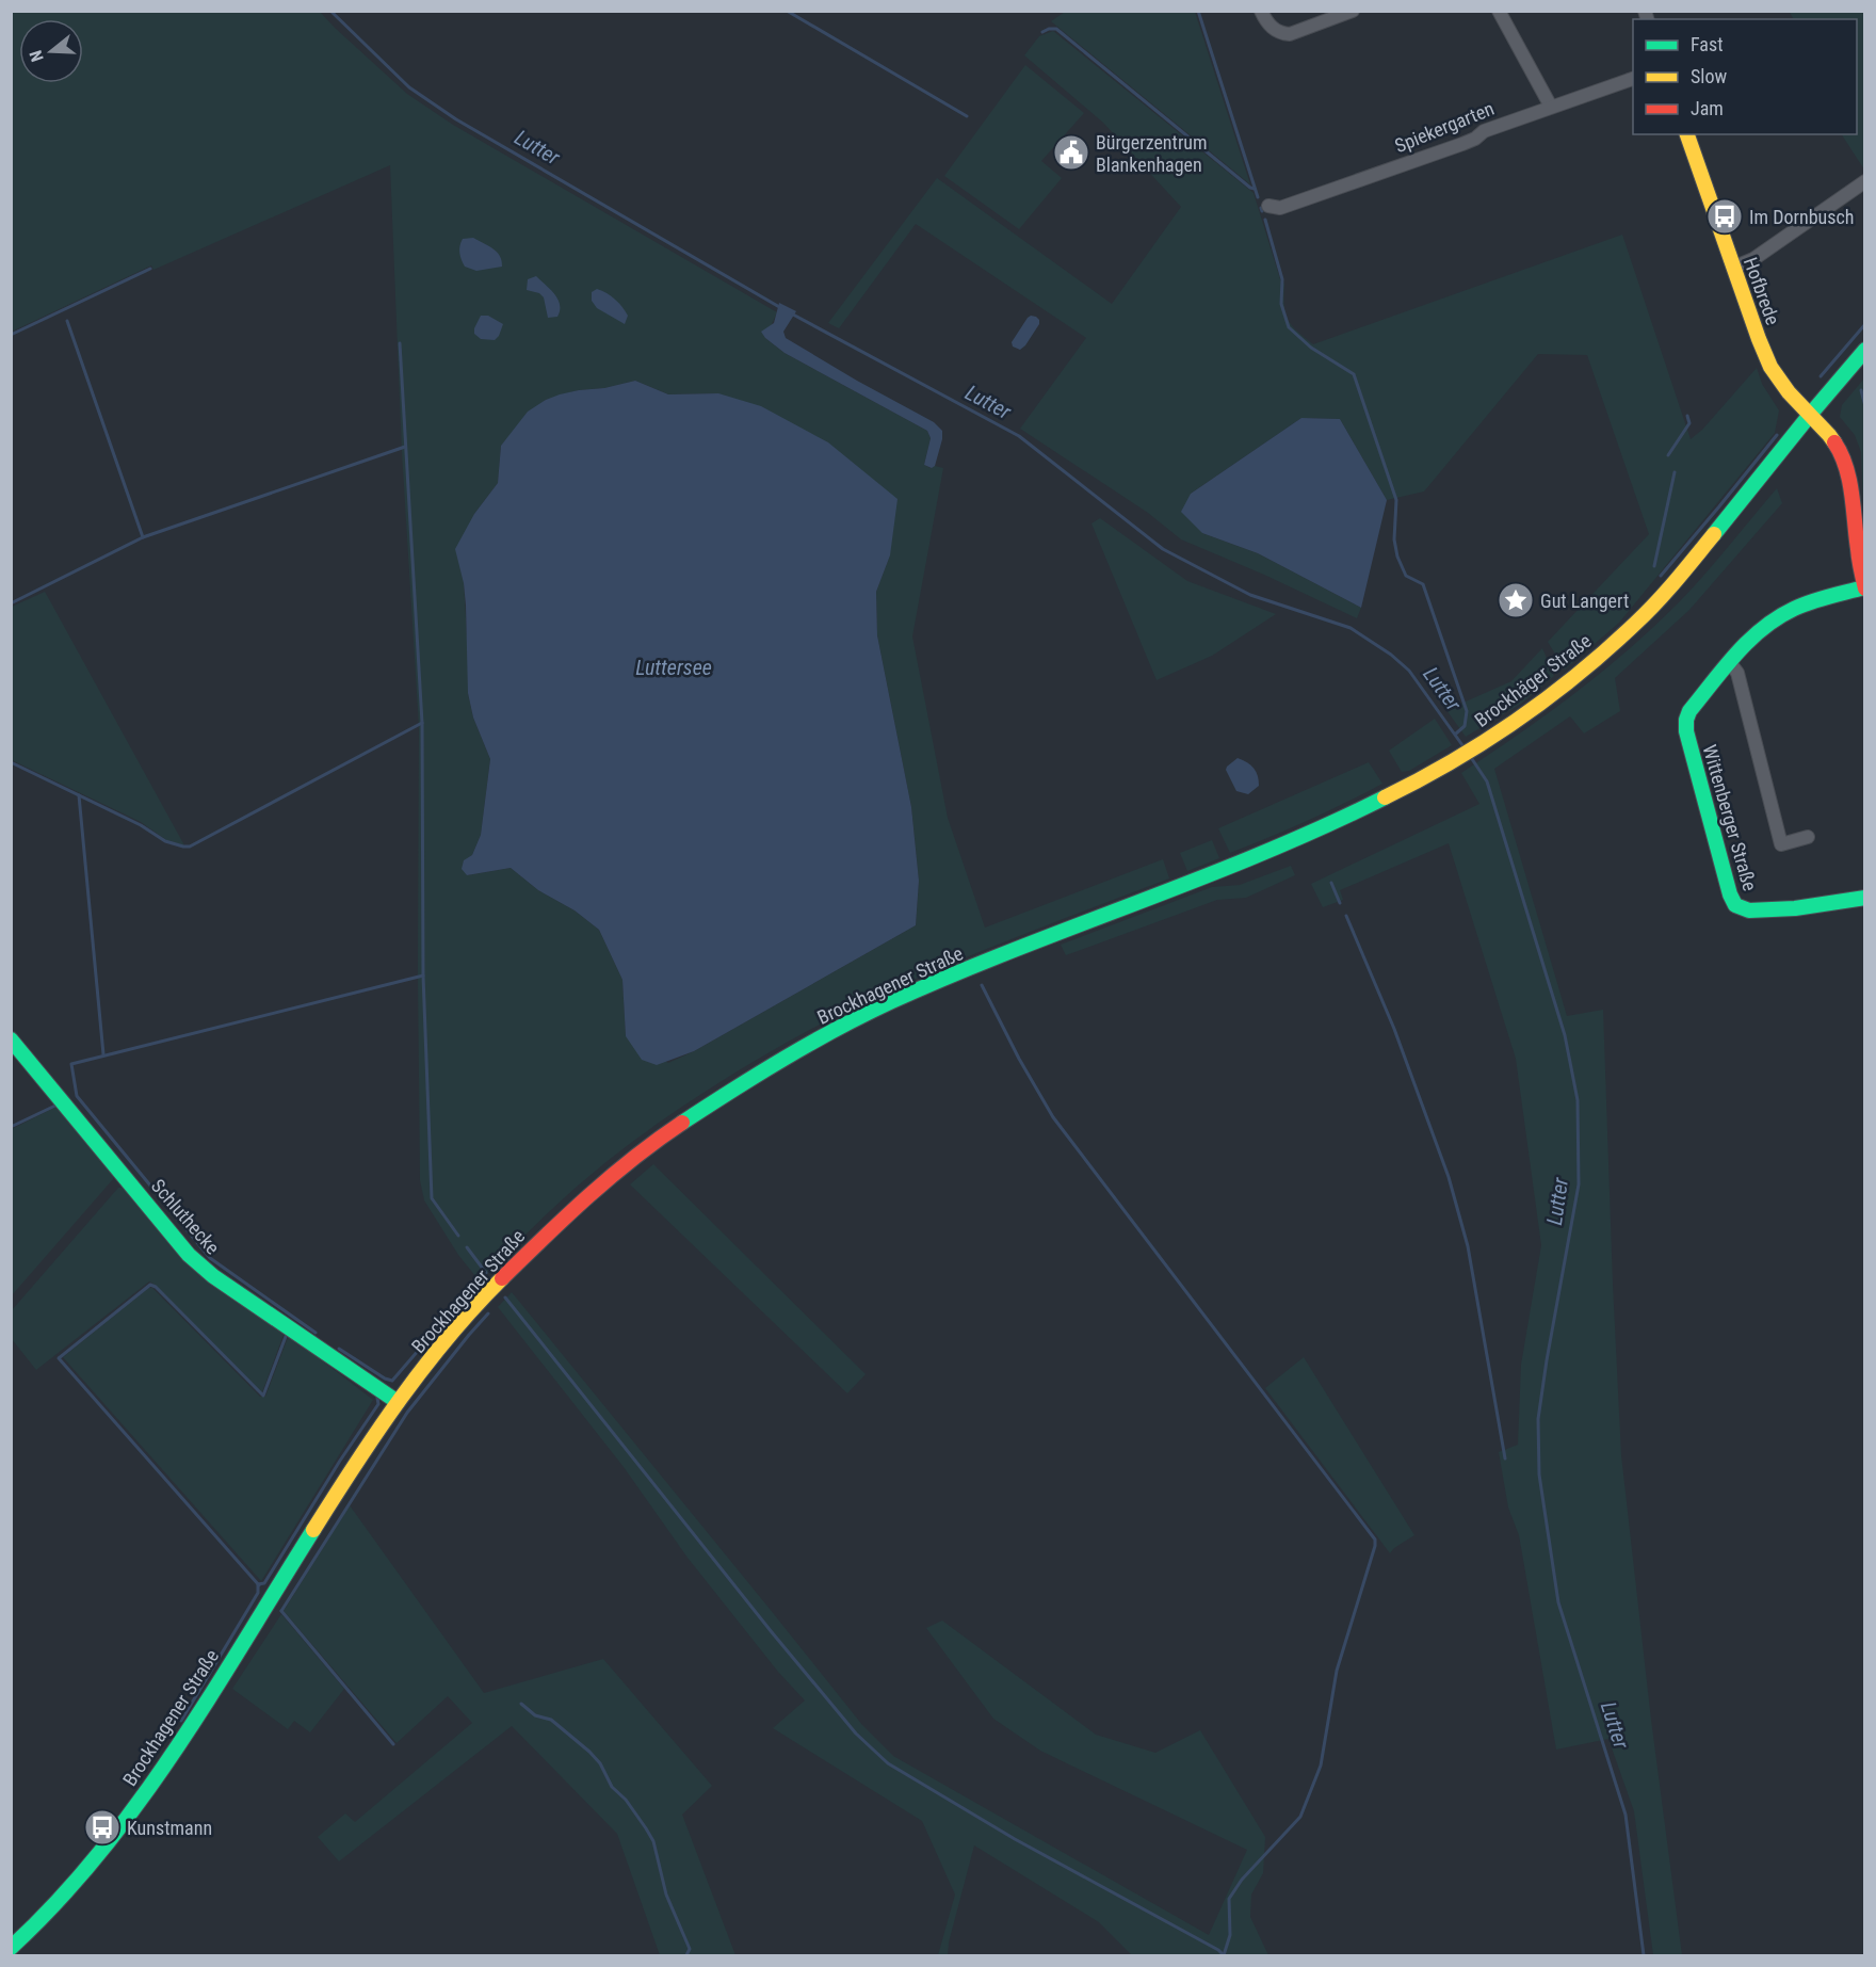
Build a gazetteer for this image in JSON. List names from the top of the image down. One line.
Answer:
{"streets":{"main road":["Hofbrede","Brockhäger Straße","Wittenberger Straße","Brockhagener Straße","Schluthecke"],"street":["Spiekergarten"]},"crossings":[["Hofbrede","Brockhäger Straße"],["Hofbrede","Wittenberger Straße"],["Brockhäger Straße","Brockhagener Straße"],["Brockhagener Straße","Schluthecke"]],"water":["Lutter","Luttersee"],"places":{"public building":["Bürgerzentrum Blankenhagen"],"bus stop":["Im Dornbusch","Kunstmann"],"place":["Gut Langert"]},"legend":["Fast","Slow","Jam"],"north":"left"}
